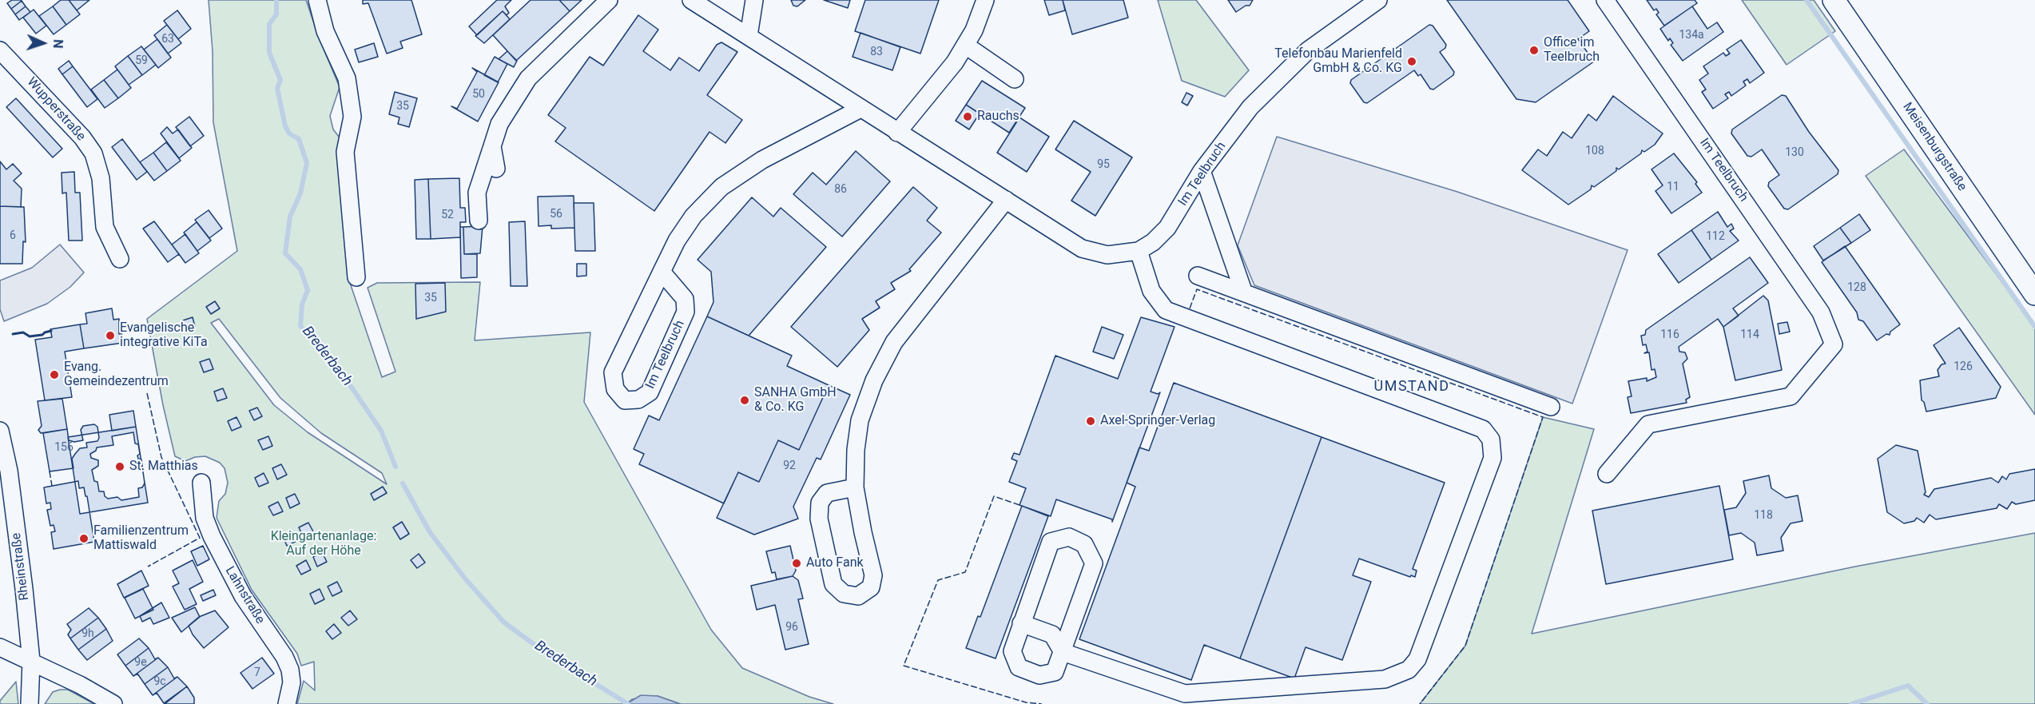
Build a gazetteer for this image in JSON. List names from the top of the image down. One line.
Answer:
{"streets":{"main road":["Meisenburgstraße"],"street":["Wupperstraße","Im Teelbruch","Rheinstraße","Lahnstraße"]},"districts":["UMSTAND"],"water":["Brederbach"],"parks":["Kleingartenanlage: Auf der Höhe"],"places":["Office im Teelbruch","Telefonbau Marienfeld GmbH & Co. KG","Rauchs","Evangelische integrative KiTa","Evang. Gemeindezentrum","SANHA GmbH & Co. KG","Axel-Springer-Verlag","St. Matthias","Familienzentrum Mattiswald","Auto Fank"],"house_numbers":["134a","63","83","59","50","35","108","130","95","11","86","56","52","6","112","128","35","116","114","126","156","92","118","96","9h","9e","7","9c"],"north":"right"}
